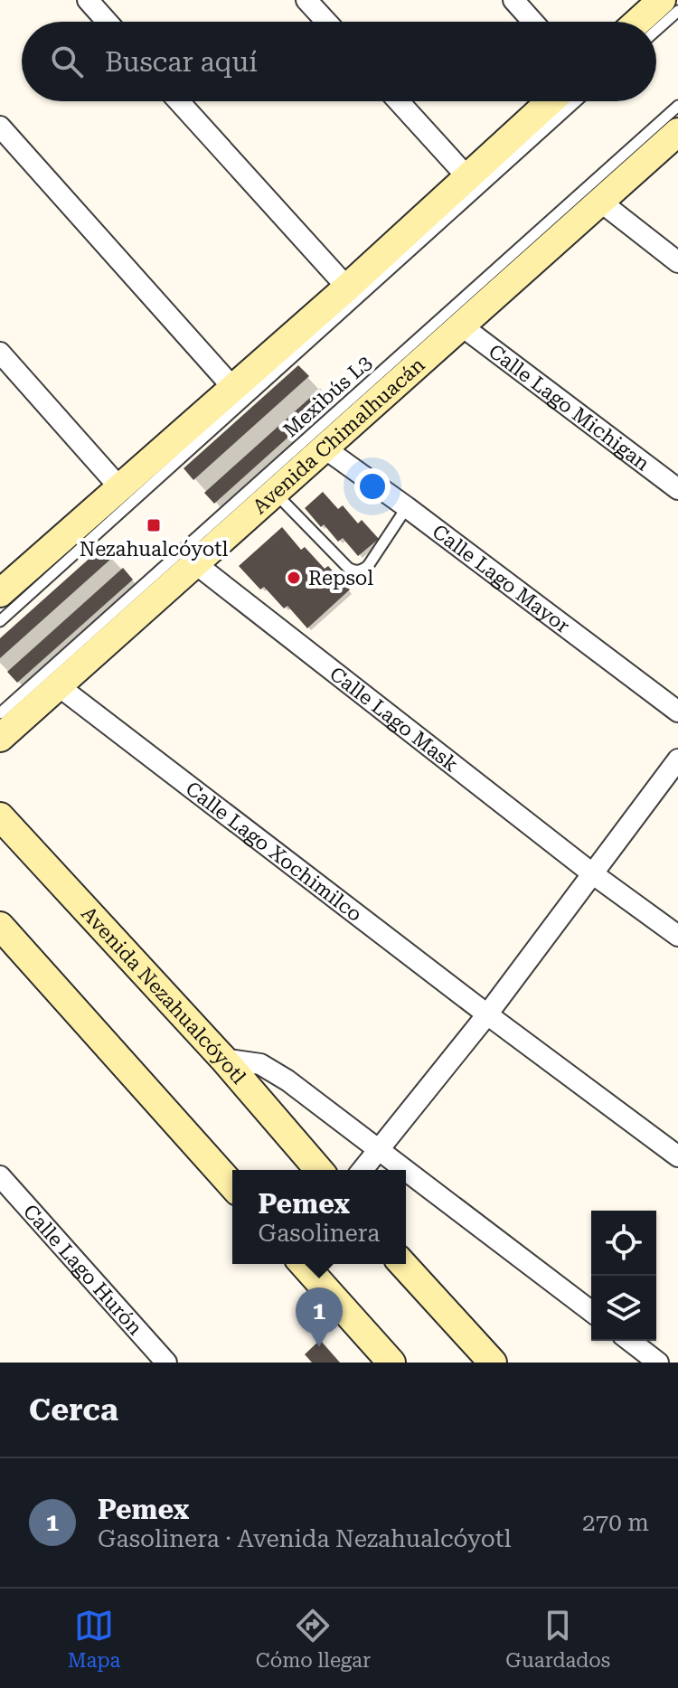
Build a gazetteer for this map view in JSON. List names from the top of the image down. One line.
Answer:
{"streets":{"main road":["Avenida Chimalhuacán","Avenida Nezahualcóyotl"],"street":["Calle Lago Michigan","Calle Lago Mayor","Calle Lago Mask","Calle Lago Xochimilco","Calle Lago Hurón"],"lane":["Mexibús L3"]},"crossings":[["Calle Lago Michigan","Avenida Chimalhuacán"],["Avenida Chimalhuacán","Calle Lago Mayor"],["Avenida Chimalhuacán","Calle Lago Mask"],["Avenida Chimalhuacán","Calle Lago Xochimilco"]],"places":{"transit":["Nezahualcóyotl"],"other":["Repsol"]},"page":{"search":"Buscar aquí","popup":["Pemex","Gasolinera"],"pins":"1","heading":"Cerca","list":[{"mark":"1","name":"Pemex","note":"Gasolinera · Avenida Nezahualcóyotl","value":"270 m"}],"nav":["Mapa","Cómo llegar","Guardados"]}}
